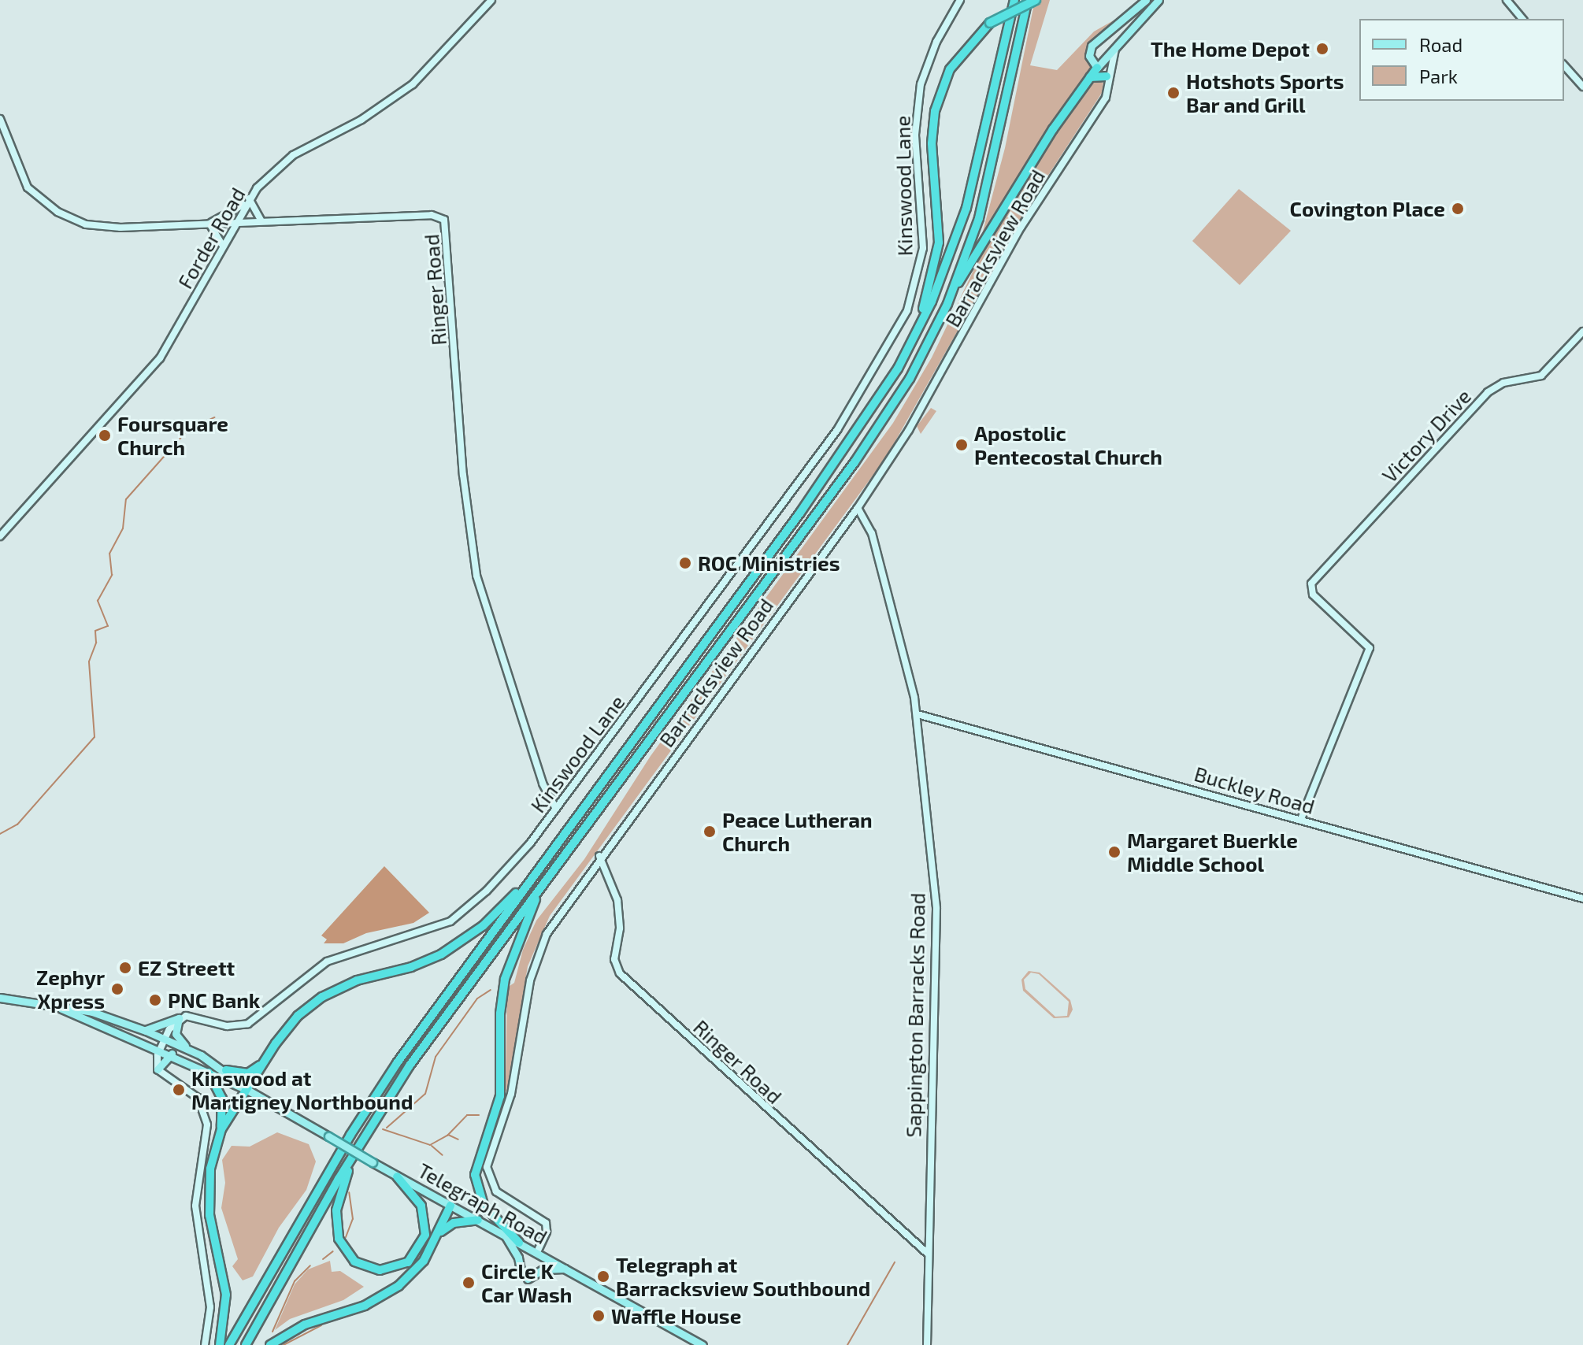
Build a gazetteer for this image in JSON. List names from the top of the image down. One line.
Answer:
{"streets":{"main road":["Telegraph Road"],"street":["Kinswood Lane","Forder Road","Barracksview Road","Ringer Road","Victory Drive","Buckley Road","Sappington Barracks Road"]},"crossings":[["Kinswood Lane","Ringer Road"],["Forder Road","Ringer Road"],["Barracksview Road","Ringer Road"],["Barracksview Road","Sappington Barracks Road"],["Barracksview Road","Telegraph Road"],["Ringer Road","Sappington Barracks Road"],["Victory Drive","Buckley Road"],["Buckley Road","Sappington Barracks Road"]],"places":["The Home Depot","Hotshots Sports Bar and Grill","Covington Place","Foursquare Church","Apostolic Pentecostal Church","ROC Ministries","Peace Lutheran Church","Margaret Buerkle Middle School","EZ Streett","Zephyr Xpress","PNC Bank","Kinswood at Martigney Northbound","Telegraph at Barracksview Southbound","Circle K Car Wash","Waffle House"],"legend":["Road","Park"]}
